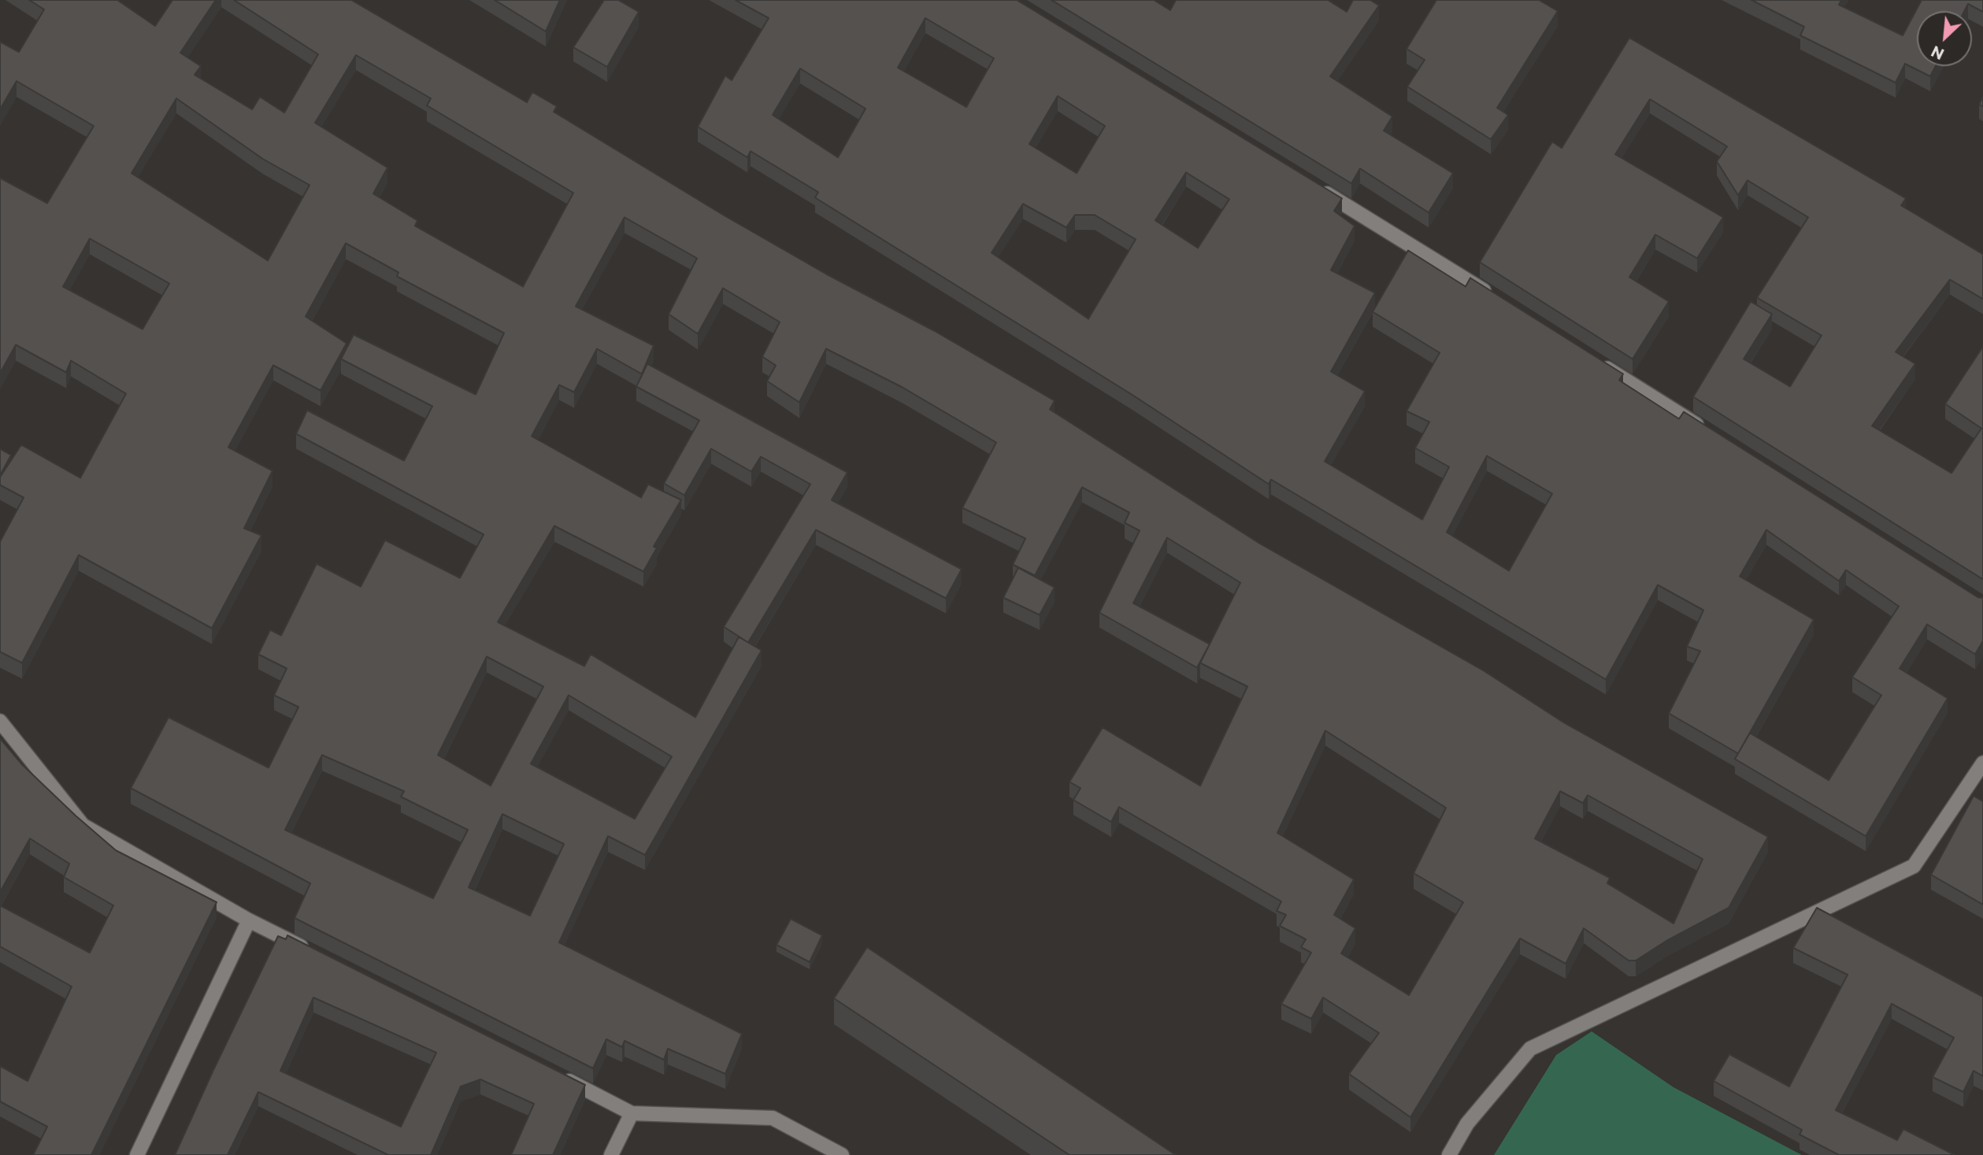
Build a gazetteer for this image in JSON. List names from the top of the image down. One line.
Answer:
{"north":"bottom left"}
